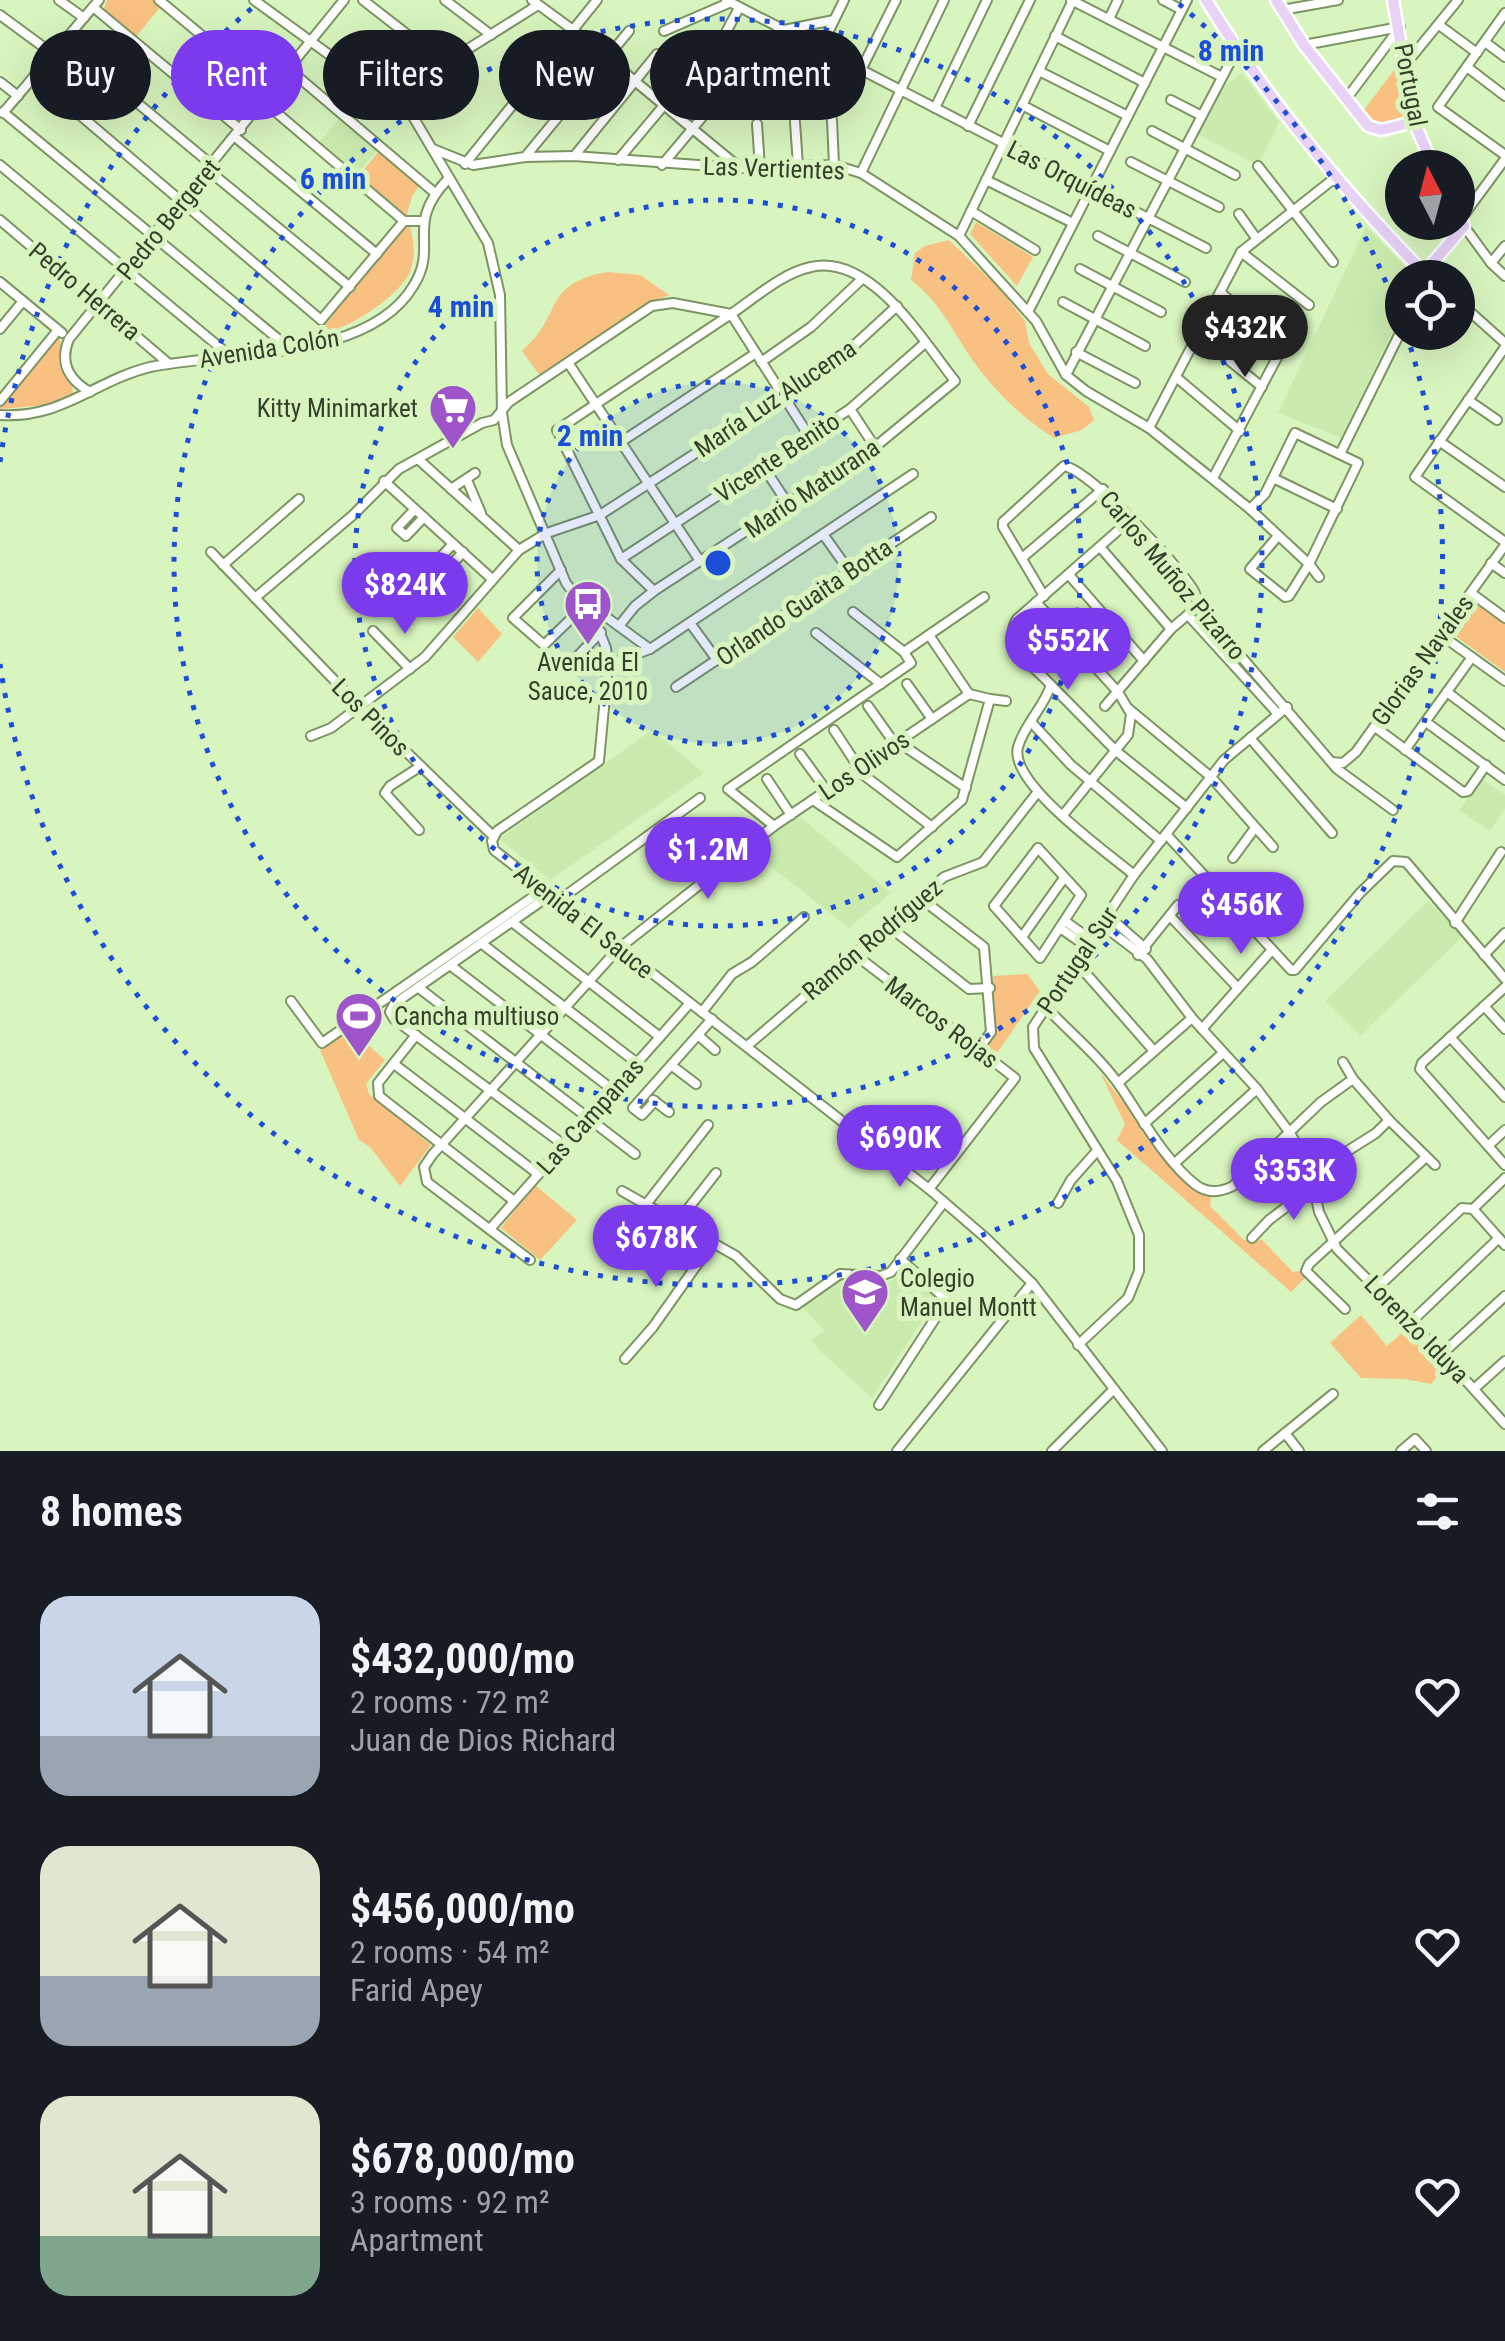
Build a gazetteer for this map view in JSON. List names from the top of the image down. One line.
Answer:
{"streets":{"main road":["Portugal"],"street":["Las Vertientes","Las Orquídeas","Pedro Bergeret","Pedro Herrera","Avenida Colón","María Luz Alucema","Vicente Benito","Mario Maturana","Carlos Muñoz Pizarro","Orlando Guaita Botta","Glorias Navales","Los Pinos","Los Olivos","Avenida El Sauce","Ramón Rodríguez","Portugal Sur","Marcos Rojas","Las Campanas","Lorenzo Iduya"]},"crossings":[["Pedro Bergeret","Pedro Herrera"],["Pedro Herrera","Avenida Colón"],["María Luz Alucema","Los Pinos"],["Vicente Benito","Mario Maturana"],["Carlos Muñoz Pizarro","Glorias Navales"],["Carlos Muñoz Pizarro","Portugal Sur"],["Los Pinos","Avenida El Sauce"],["Los Olivos","Avenida El Sauce"],["Avenida El Sauce","Ramón Rodríguez"],["Avenida El Sauce","Portugal Sur"],["Avenida El Sauce","Marcos Rojas"],["Avenida El Sauce","Las Campanas"],["Ramón Rodríguez","Marcos Rojas"],["Portugal Sur","Lorenzo Iduya"]],"places":{"supermarket":["Kitty Minimarket"],"bus stop":["Avenida El Sauce, 2010"],"sports":["Cancha multiuso"],"school or university":["Colegio Manuel Montt"]},"north":"top","page":{"chip":["Buy","Rent","Filters","New","Apartment"],"price":["$432K","$824K","$552K","$1.2M","$456K","$690K","$353K","$678K"],"heading":"8 homes","list":[{"name":"$432,000/mo","note":"2 rooms · 72 m² · Juan de Dios Richard"},{"name":"$456,000/mo","note":"2 rooms · 54 m² · Farid Apey"},{"name":"$678,000/mo","note":"3 rooms · 92 m² · Apartment"}]},"rings":["8 min","6 min","4 min","2 min"]}
